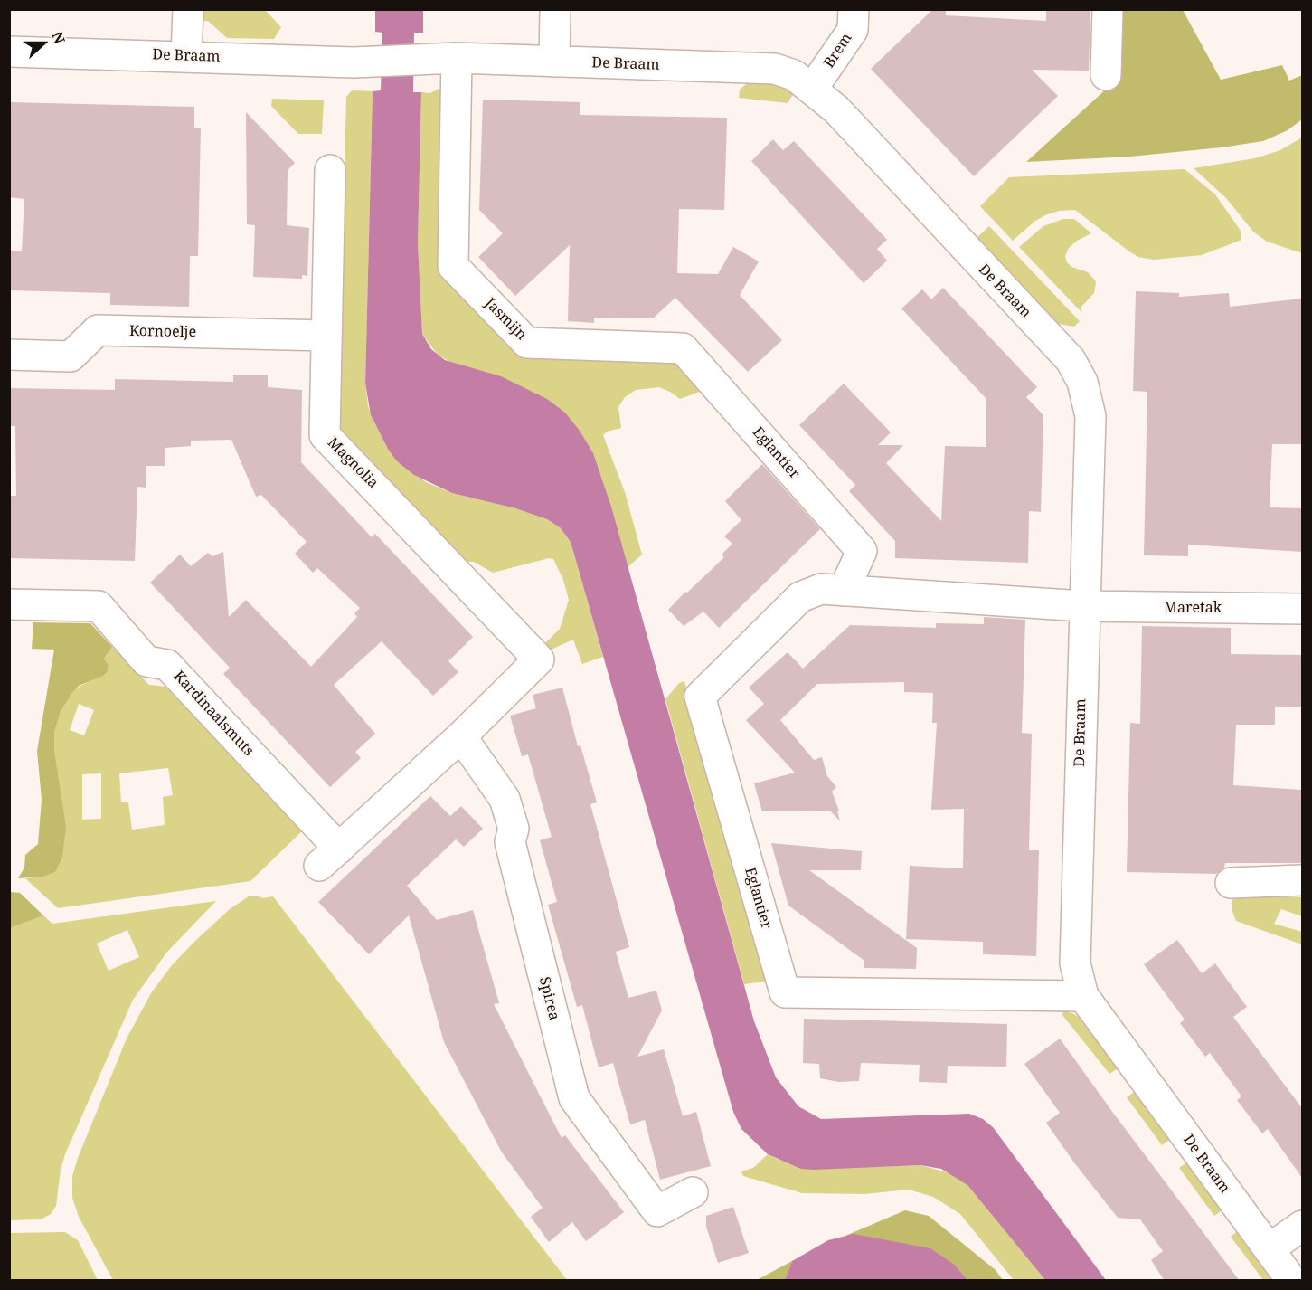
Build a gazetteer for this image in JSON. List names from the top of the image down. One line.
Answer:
{"streets":{"street":["Brem","De Braam","Jasmijn","Kornoelje","Eglantier","Magnolia","Maretak","Kardinaalsmuts","Spirea"]},"crossings":[["Brem","De Braam"],["De Braam","Jasmijn"],["De Braam","Eglantier"],["De Braam","Maretak"],["Jasmijn","Eglantier"],["Kornoelje","Magnolia"],["Eglantier","Maretak"],["Magnolia","Kardinaalsmuts"],["Kardinaalsmuts","Spirea"]],"north":"right"}
